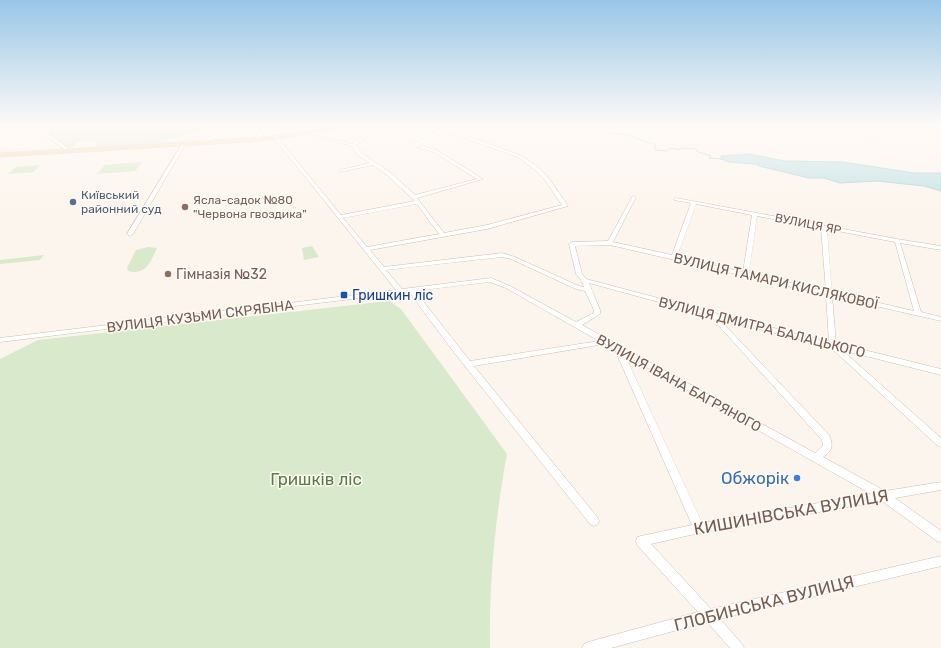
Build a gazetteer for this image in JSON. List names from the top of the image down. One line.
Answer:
{"streets":{"street":["ВУЛИЦЯ ЯР","ВУЛИЦЯ ТАМАРИ КИСЛЯКОВОЇ","ВУЛИЦЯ КУЗЬМИ СКРЯБІНА","ВУЛИЦЯ ДМИТРА БАЛАЦЬКОГО","ВУЛИЦЯ ІВАНА БАГРЯНОГО","КИШИНІВСЬКА ВУЛИЦЯ","ГЛОБИНСЬКА ВУЛИЦЯ"]},"crossings":[["ВУЛИЦЯ ТАМАРИ КИСЛЯКОВОЇ","ВУЛИЦЯ ДМИТРА БАЛАЦЬКОГО"],["ВУЛИЦЯ КУЗЬМИ СКРЯБІНА","ВУЛИЦЯ ІВАНА БАГРЯНОГО"],["ВУЛИЦЯ ІВАНА БАГРЯНОГО","КИШИНІВСЬКА ВУЛИЦЯ"],["КИШИНІВСЬКА ВУЛИЦЯ","ГЛОБИНСЬКА ВУЛИЦЯ"]],"parks":["Гришків ліс"],"places":{"other":["Київський районний суд","Ясла-садок №80 \"Червона гвоздика\"","Гімназія №32","Обжорік"],"transit":["Гришкин ліс"]}}
